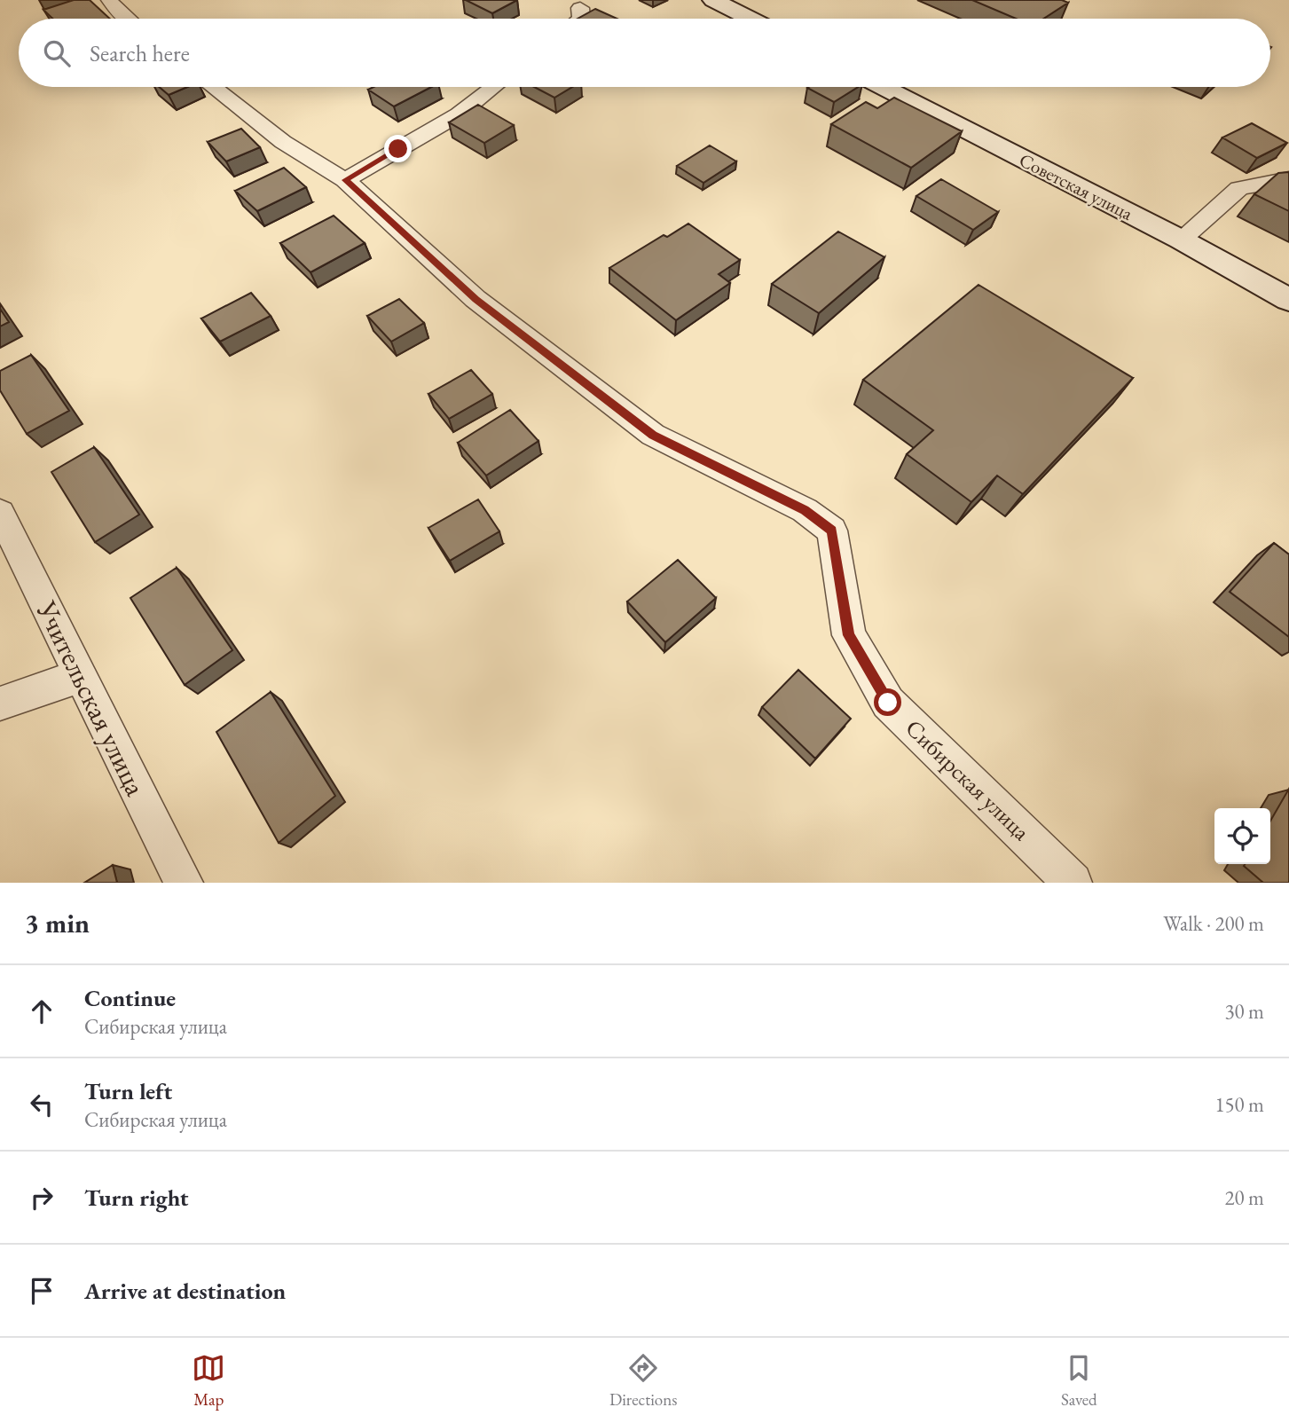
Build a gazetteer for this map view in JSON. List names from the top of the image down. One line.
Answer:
{"streets":{"main road":["Советская улица"],"street":["Учительская улица","Сибирская улица"]},"page":{"search":"Search here","heading":["3 min","Walk · 200 m"],"list":[["Continue","Сибирская улица","30 m"],["Turn left","Сибирская улица","150 m"],["Turn right","20 m"],"Arrive at destination"],"nav":["Map","Directions","Saved"]}}
